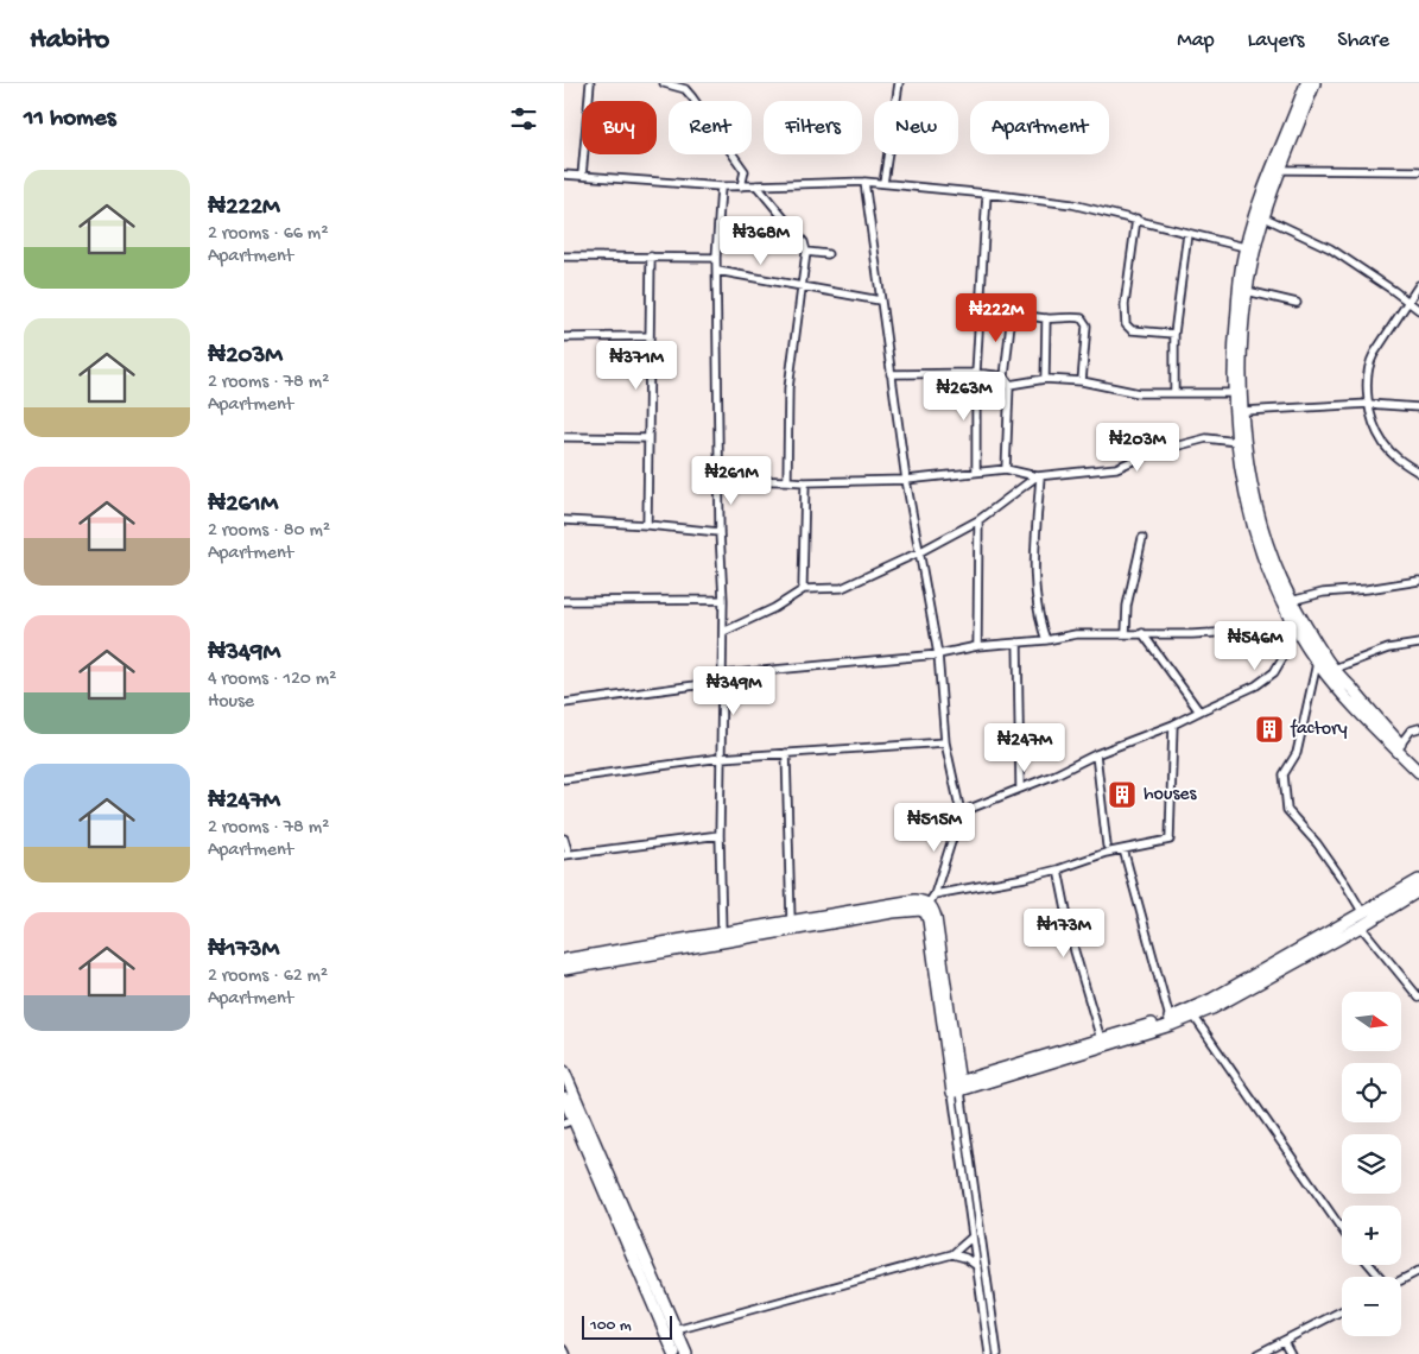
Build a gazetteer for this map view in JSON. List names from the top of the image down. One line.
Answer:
{"places":{"building":["factory","houses"]},"scale_bar":"100 m","north":"right","page":{"header":"Habito","nav":["Map","Layers","Share"],"heading":"11 homes","chip":["Buy","Rent","Filters","New","Apartment"],"list":[{"name":"₦222M","note":"2 rooms · 66 m² · Apartment"},{"name":"₦203M","note":"2 rooms · 78 m² · Apartment"},{"name":"₦261M","note":"2 rooms · 80 m² · Apartment"},{"name":"₦349M","note":"4 rooms · 120 m² · House"},{"name":"₦247M","note":"2 rooms · 78 m² · Apartment"},{"name":"₦173M","note":"2 rooms · 62 m² · Apartment"}],"price":["₦368M","₦222M","₦371M","₦263M","₦203M","₦261M","₦546M","₦349M","₦247M","₦515M","₦173M"],"map_buttons":["+","−"],"scale":"100 m"}}
